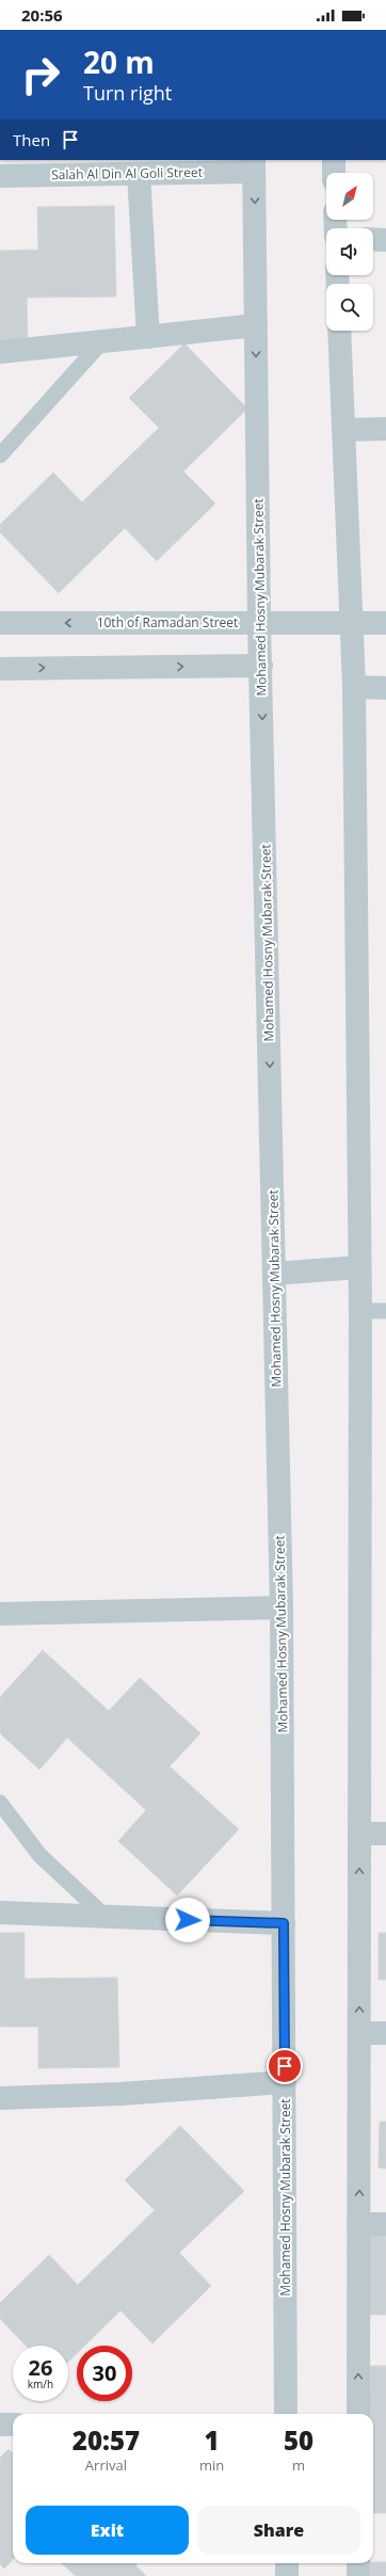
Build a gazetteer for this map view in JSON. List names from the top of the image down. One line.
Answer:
{"streets":{"street":["Salah Al Din Al Goli Street","Mohamed Hosny Mubarak Street","10th of Ramadan Street"]},"crossings":[["Salah Al Din Al Goli Street","Mohamed Hosny Mubarak Street"],["Mohamed Hosny Mubarak Street","10th of Ramadan Street"]],"north":"top right","page":{"status":"20:56","turn":["20 m","Turn right"],"then":"Then","speed":"26 km/h","limit":"30","eta":["20:57","Arrival","1","min","50","m"],"buttons":["Exit","Share"]}}
